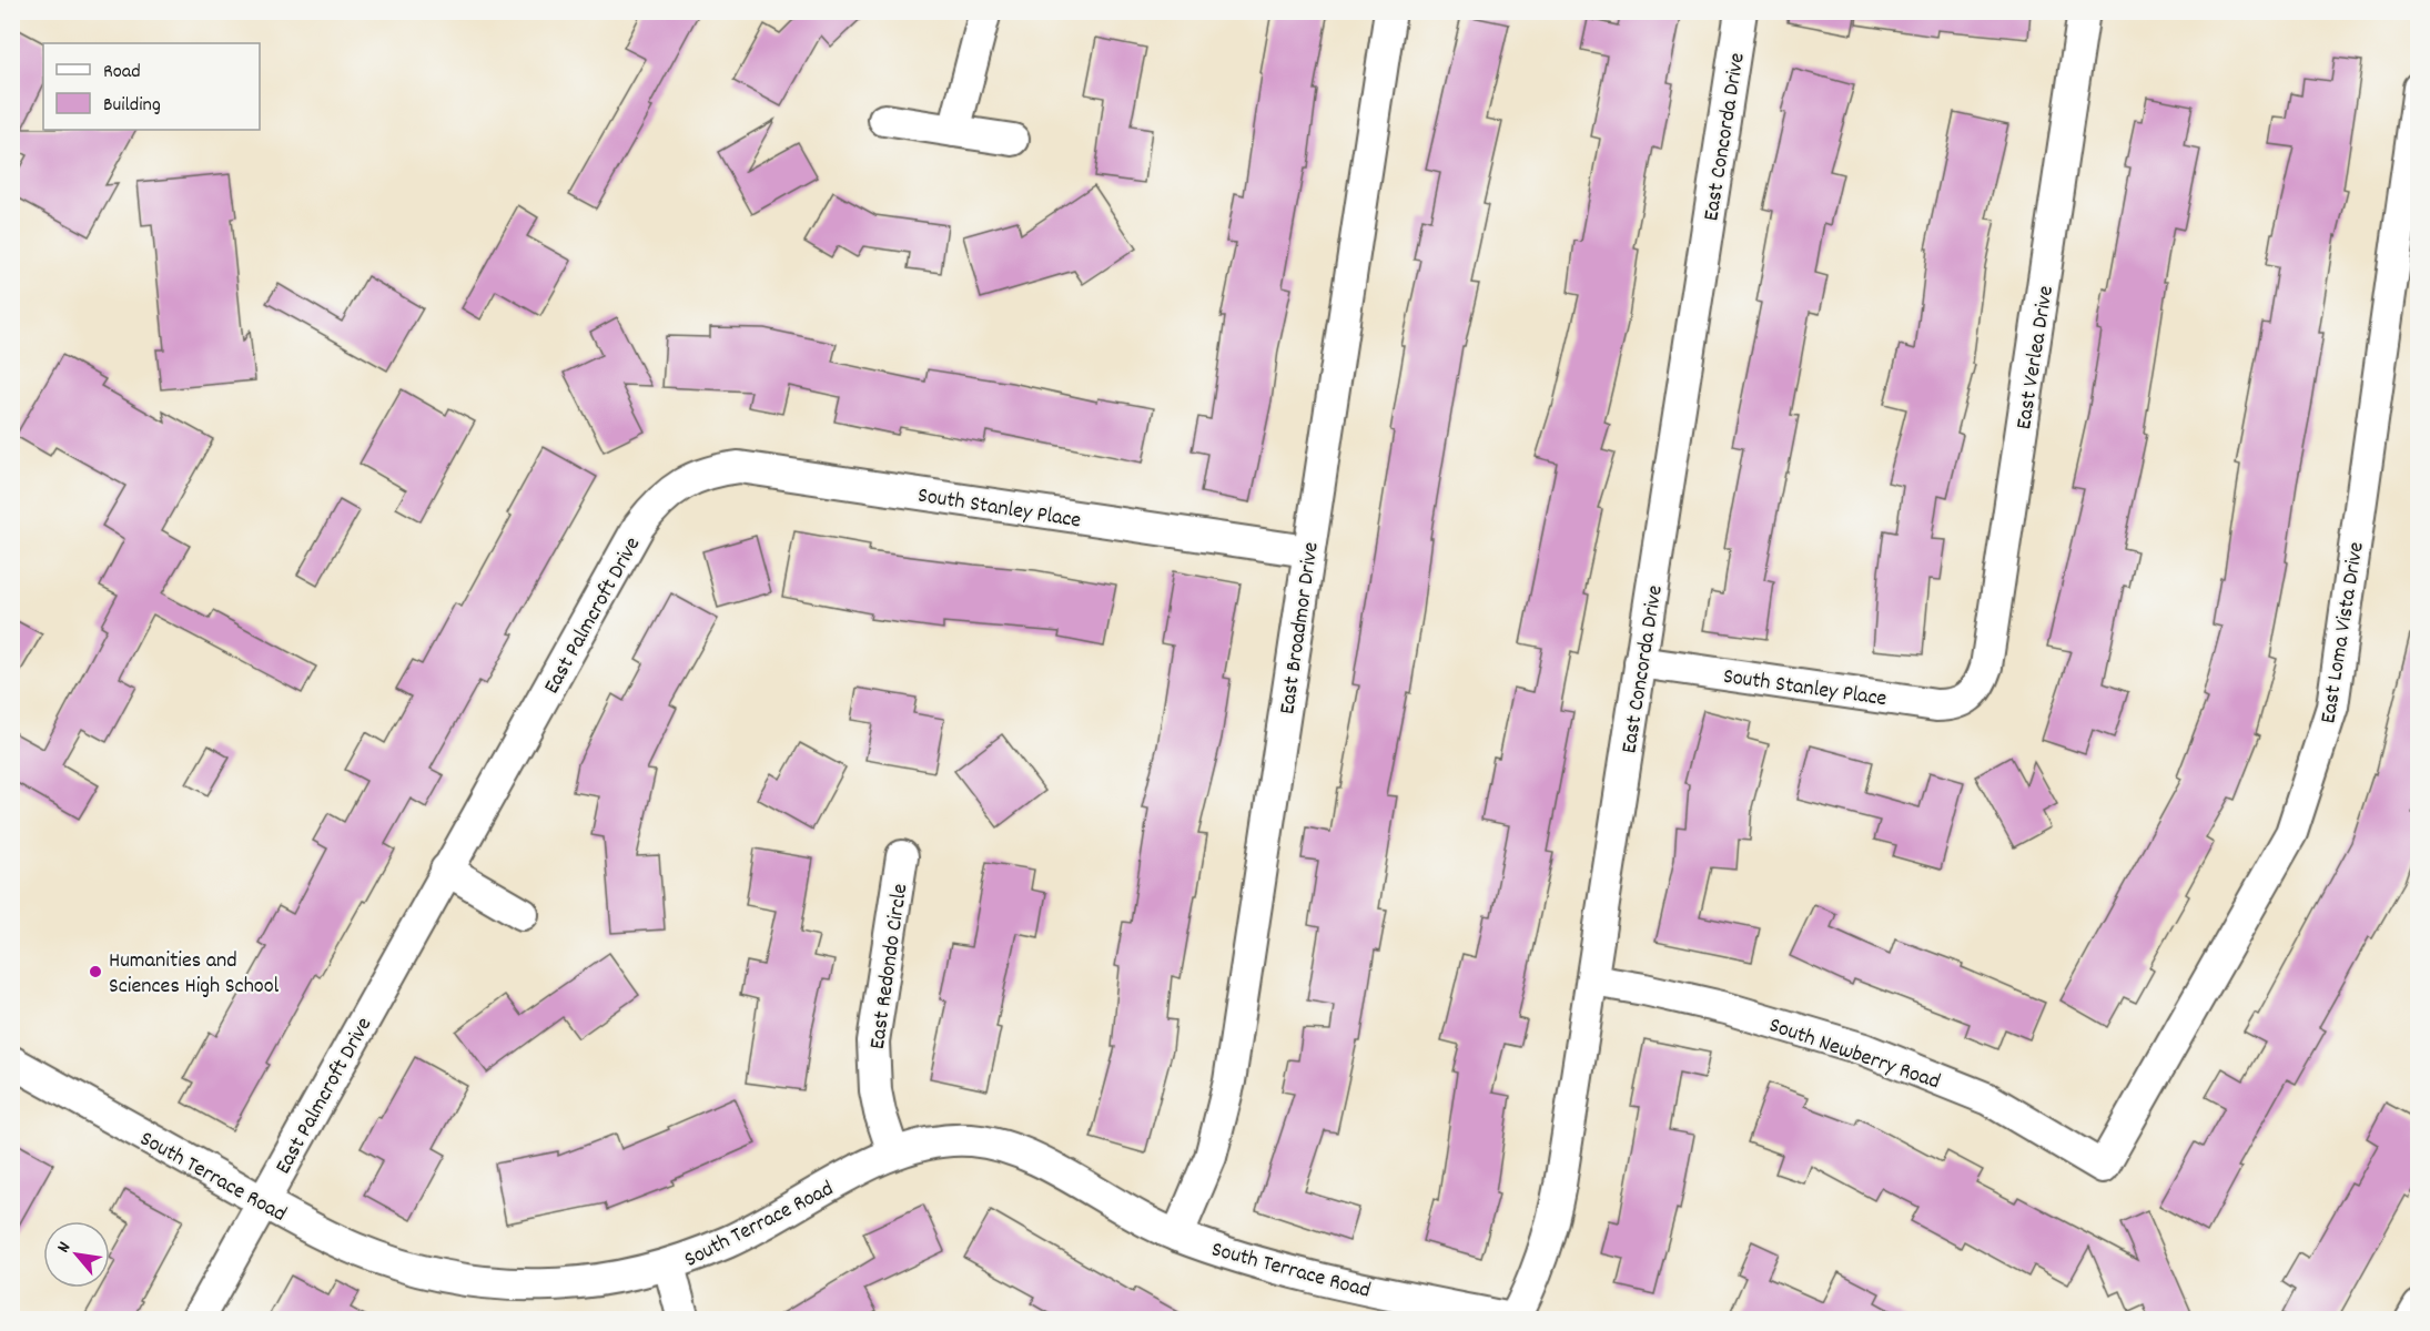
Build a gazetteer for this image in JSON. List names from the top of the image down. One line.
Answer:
{"streets":{"street":["East Concorda Drive","East Verlea Drive","South Stanley Place","East Palmcroft Drive","East Broadmor Drive","East Loma Vista Drive","East Redondo Circle","South Newberry Road","South Terrace Road"]},"crossings":[["East Concorda Drive","South Stanley Place"],["East Concorda Drive","South Newberry Road"],["East Concorda Drive","South Terrace Road"],["East Verlea Drive","South Stanley Place"],["South Stanley Place","East Palmcroft Drive"],["South Stanley Place","East Broadmor Drive"],["East Palmcroft Drive","South Terrace Road"],["East Broadmor Drive","South Terrace Road"],["East Loma Vista Drive","South Newberry Road"],["East Redondo Circle","South Terrace Road"]],"places":["Humanities and Sciences High School"],"legend":["Road","Building"],"north":"top left"}
